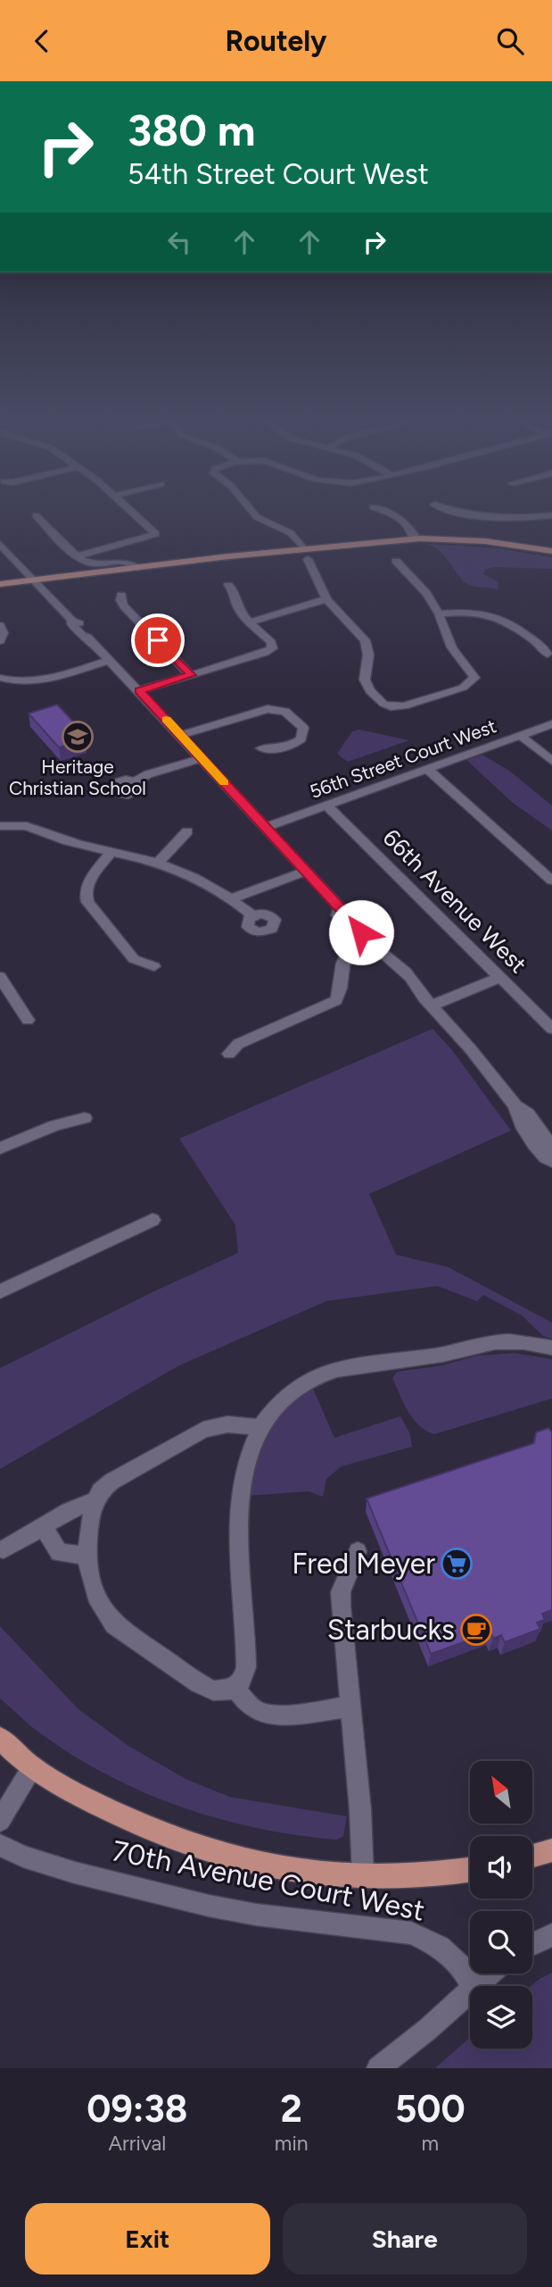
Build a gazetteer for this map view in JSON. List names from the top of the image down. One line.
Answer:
{"streets":{"street":["56th Street Court West","66th Avenue West","70th Avenue Court West"]},"crossings":[["56th Street Court West","66th Avenue West"]],"places":{"school or university":["Heritage Christian School"],"supermarket":["Fred Meyer"],"cafe":["Starbucks"]},"north":"top left","page":{"header":"Routely","turn":["380 m","54th Street Court West"],"eta":["09:38","Arrival","2","min","500","m"],"buttons":["Exit","Share"]}}
